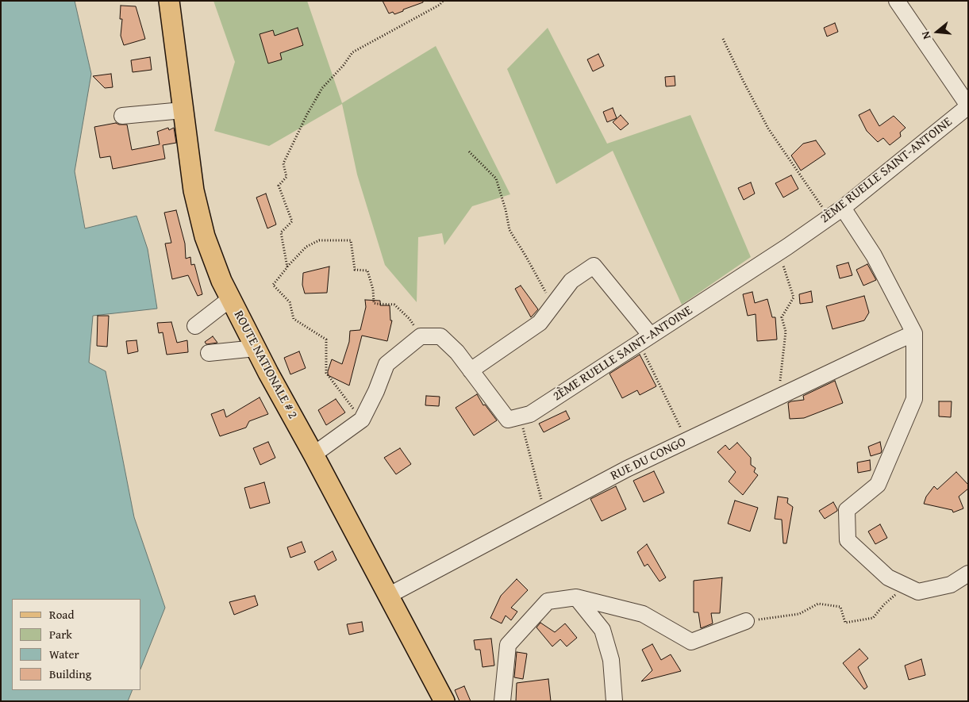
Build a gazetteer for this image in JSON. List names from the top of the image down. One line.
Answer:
{"streets":{"main road":["ROUTE NATIONALE # 2"],"street":["2ÈME RUELLE SAINT-ANTOINE","RUE DU CONGO"]},"crossings":[["ROUTE NATIONALE # 2","RUE DU CONGO"]],"legend":["Road","Park","Water","Building"],"north":"left"}
